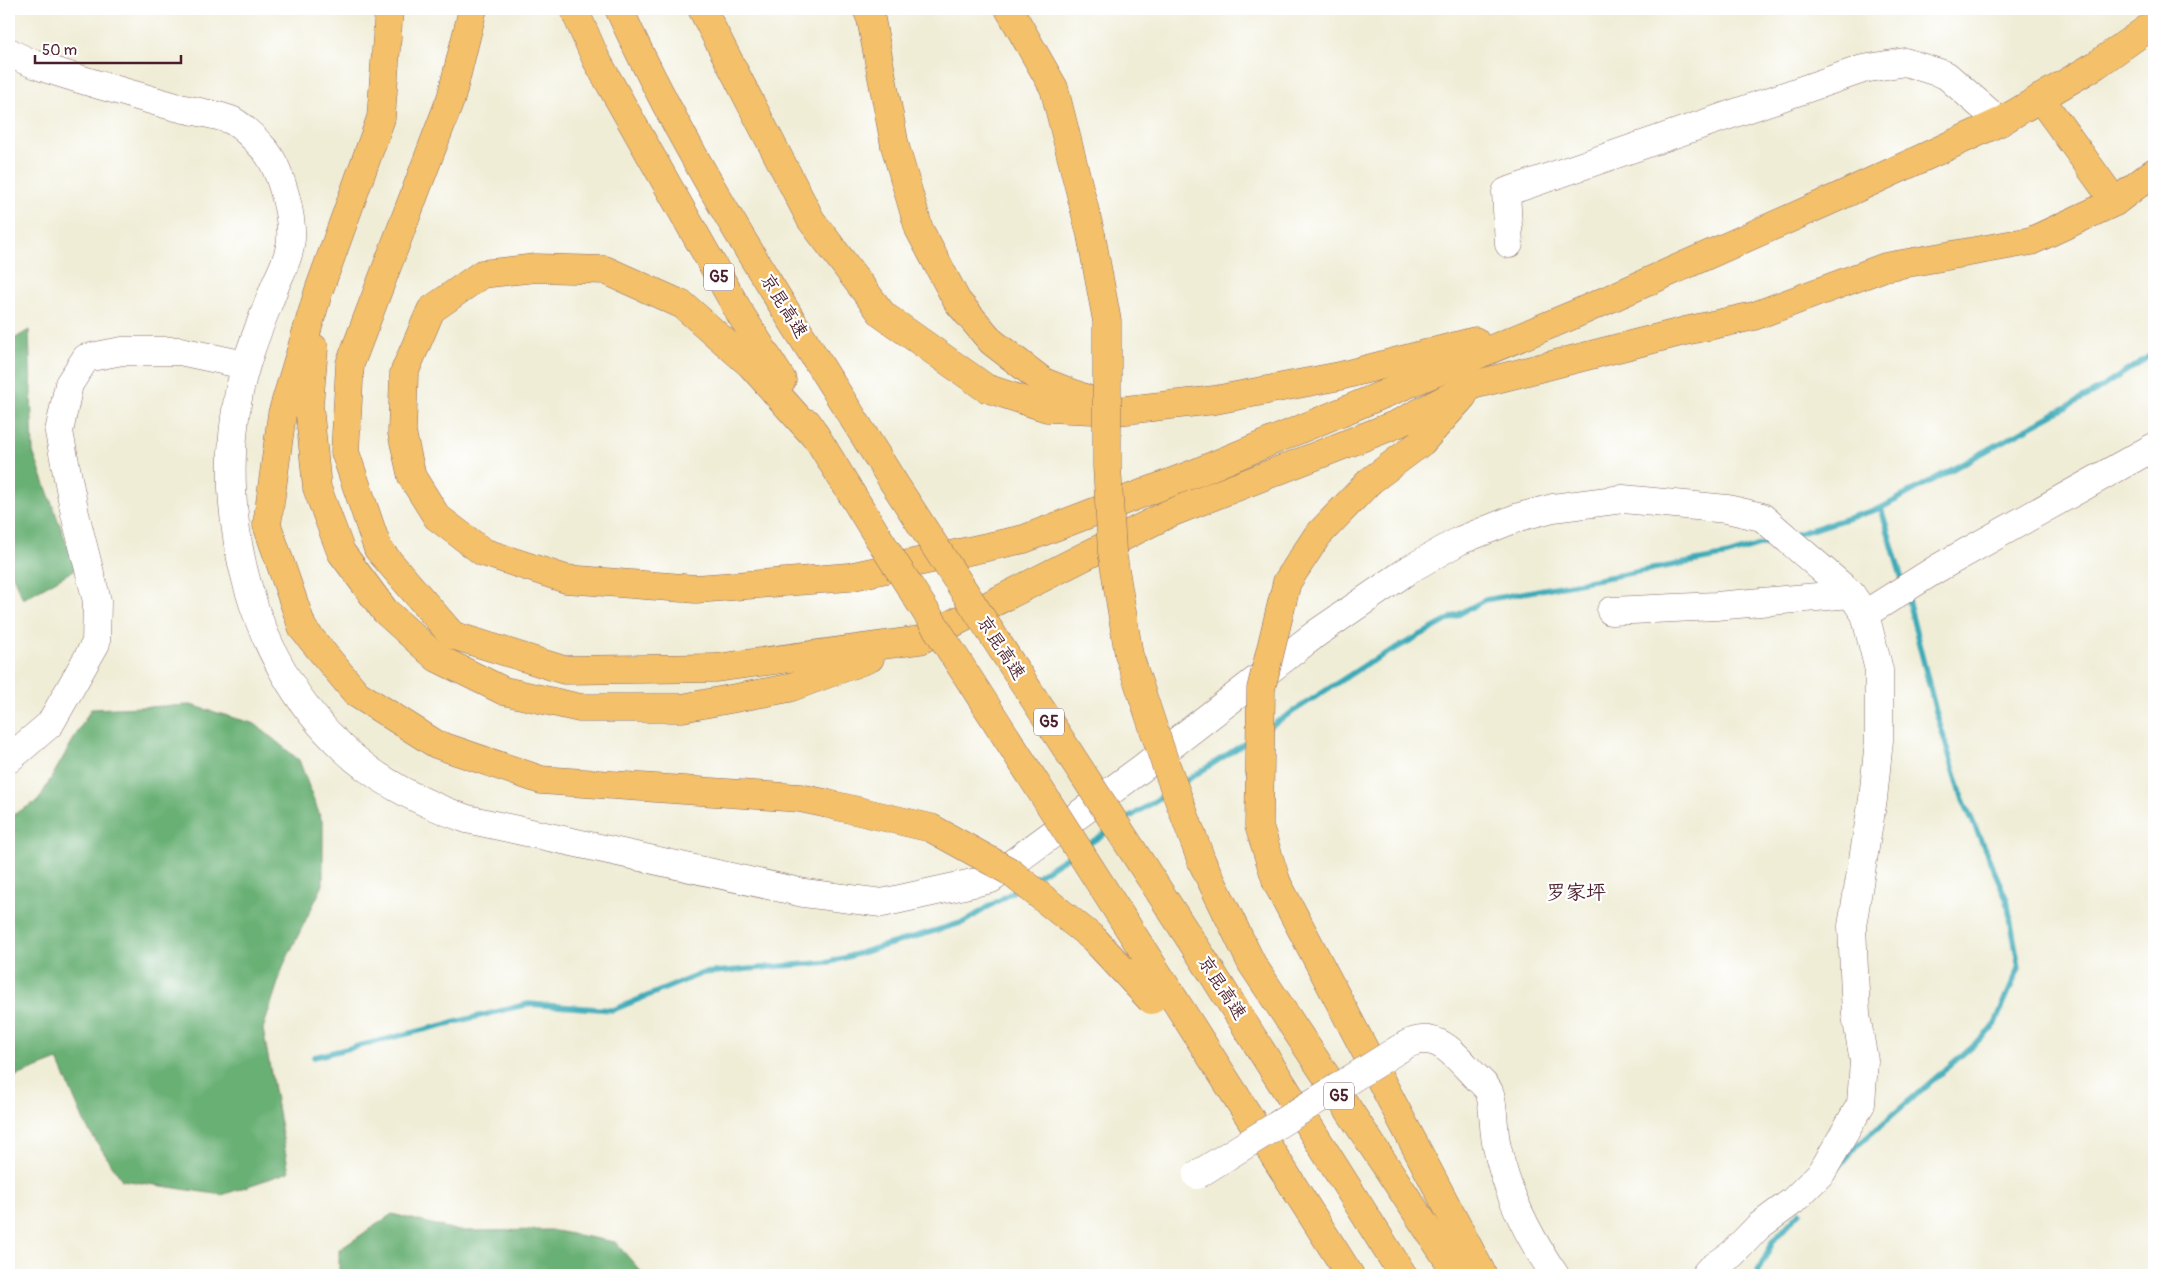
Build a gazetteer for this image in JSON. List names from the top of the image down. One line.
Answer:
{"streets":{"highway":["G5","京昆高速"]},"districts":["罗家坪"],"scale_bar":"50 m"}
